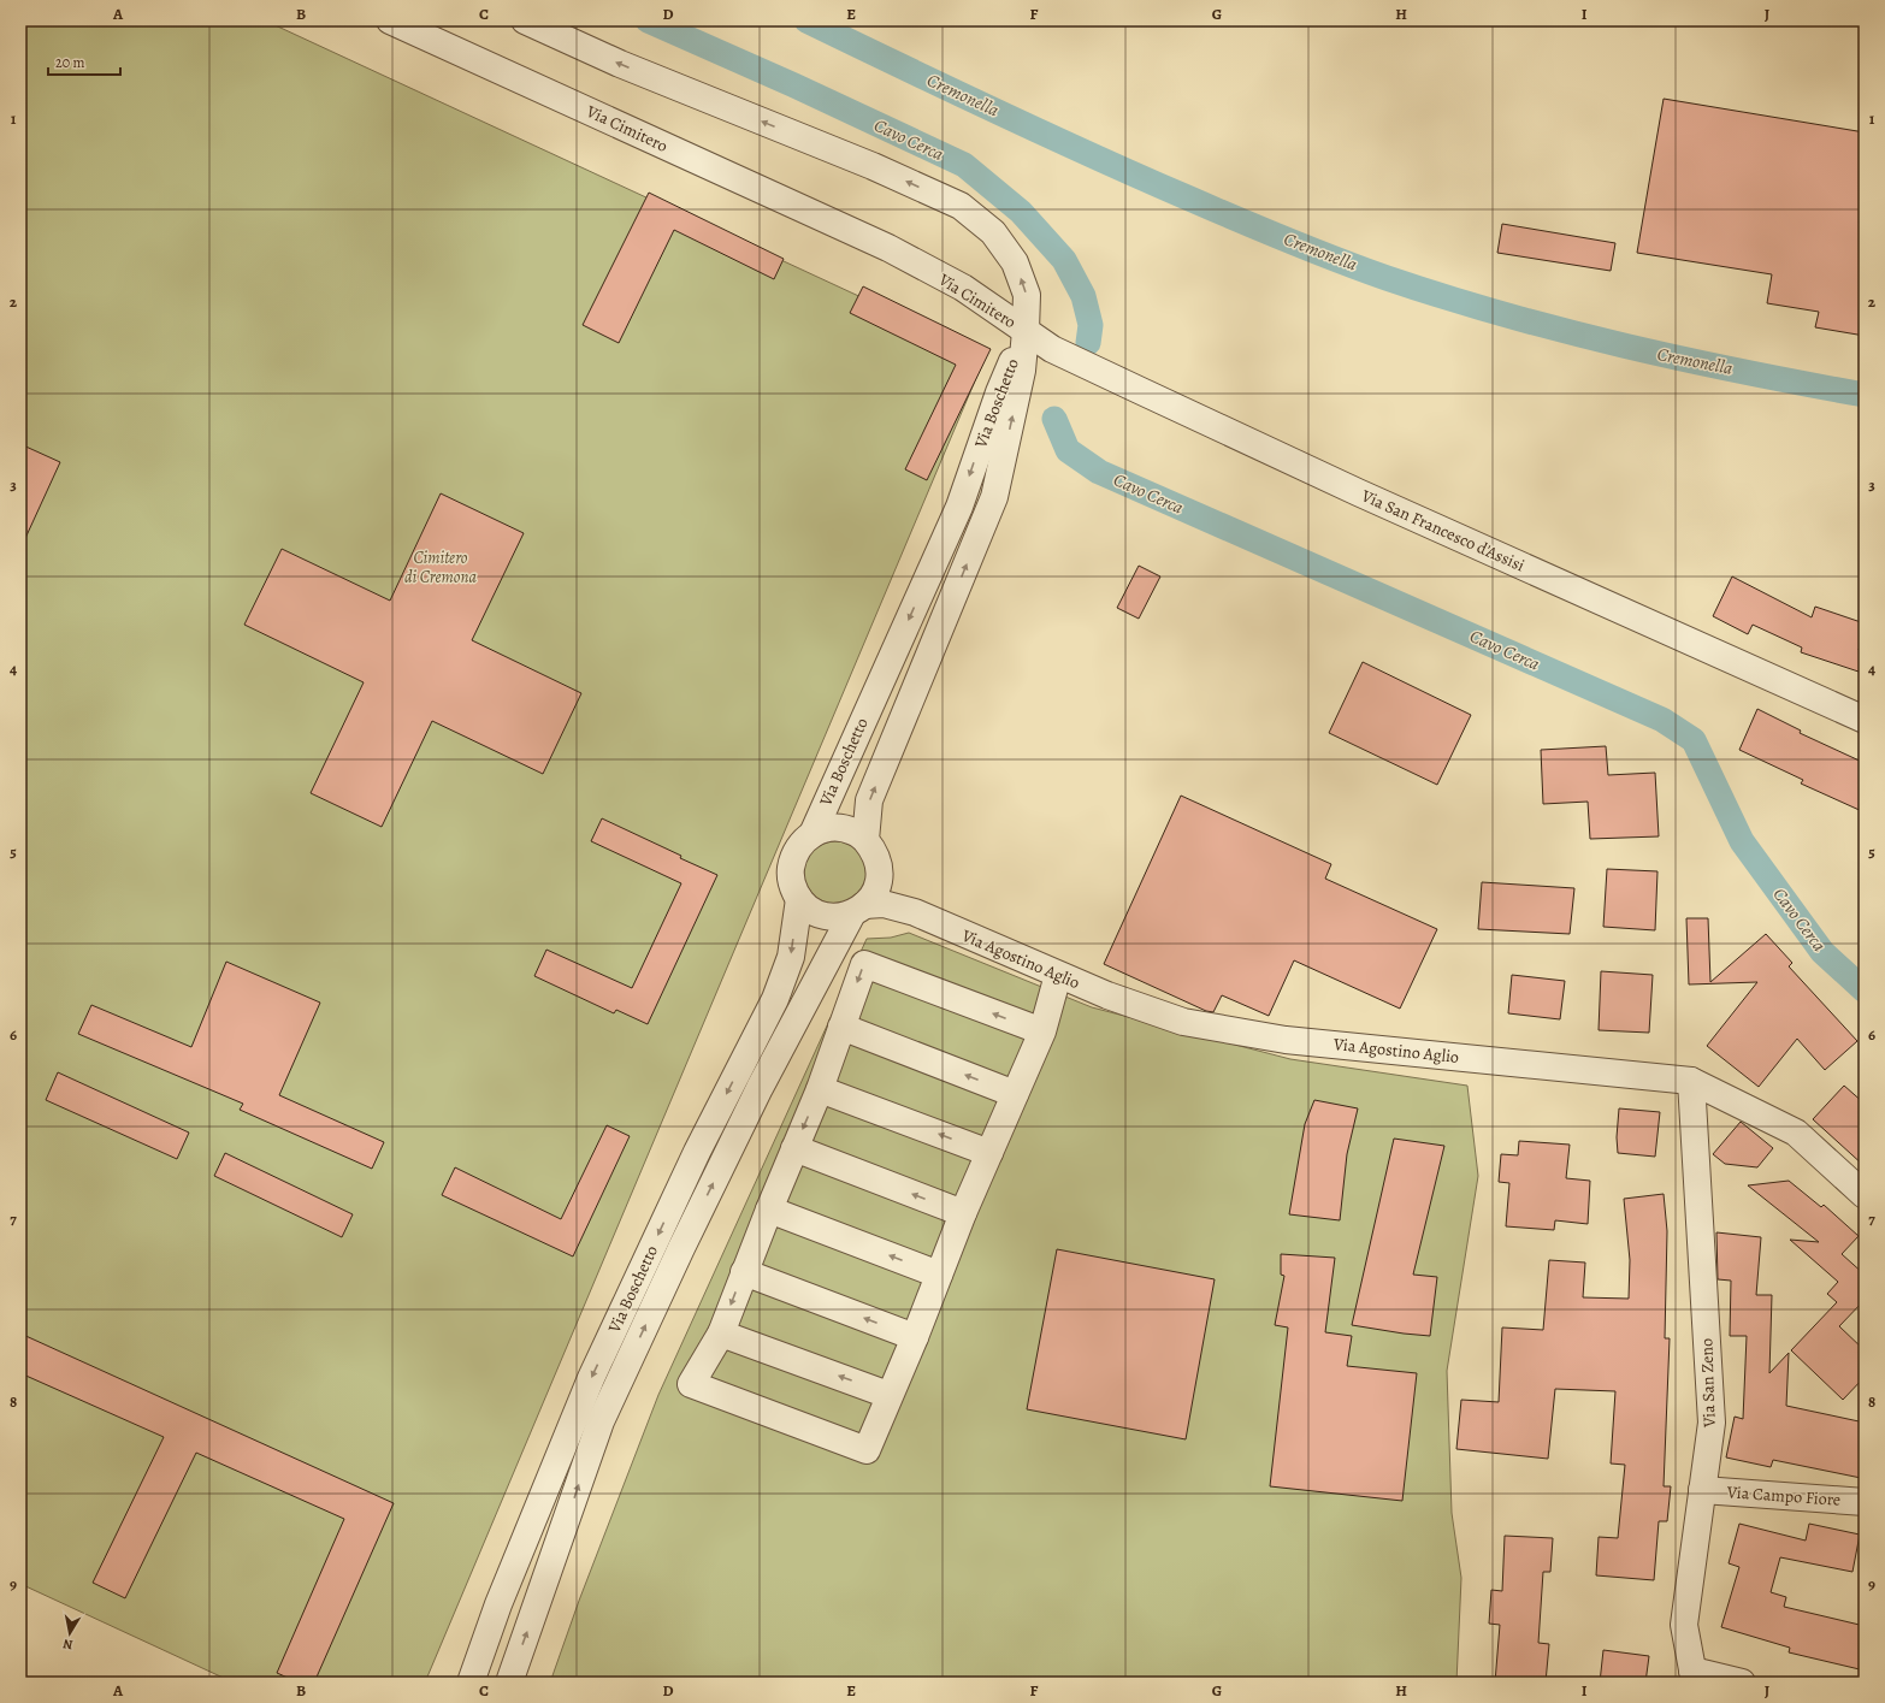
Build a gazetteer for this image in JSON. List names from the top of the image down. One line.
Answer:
{"streets":{"street":["Via Cimitero","Via Boschetto","Via San Francesco d'Assisi","Via Agostino Aglio","Via San Zeno","Via Campo Fiore"]},"crossings":[["Via Cimitero","Via Boschetto"],["Via Cimitero","Via San Francesco d'Assisi"],["Via Boschetto","Via San Francesco d'Assisi"],["Via Boschetto","Via Agostino Aglio"],["Via Agostino Aglio","Via San Zeno"],["Via San Zeno","Via Campo Fiore"]],"water":["Cremonella","Cavo Cerca"],"parks":["Cimitero di Cremona"],"scale_bar":"20 m","north":"bottom","grid":{"columns":["A","B","C","D","E","F","G","H","I","J"],"rows":["1","2","3","4","5","6","7","8","9"]}}
